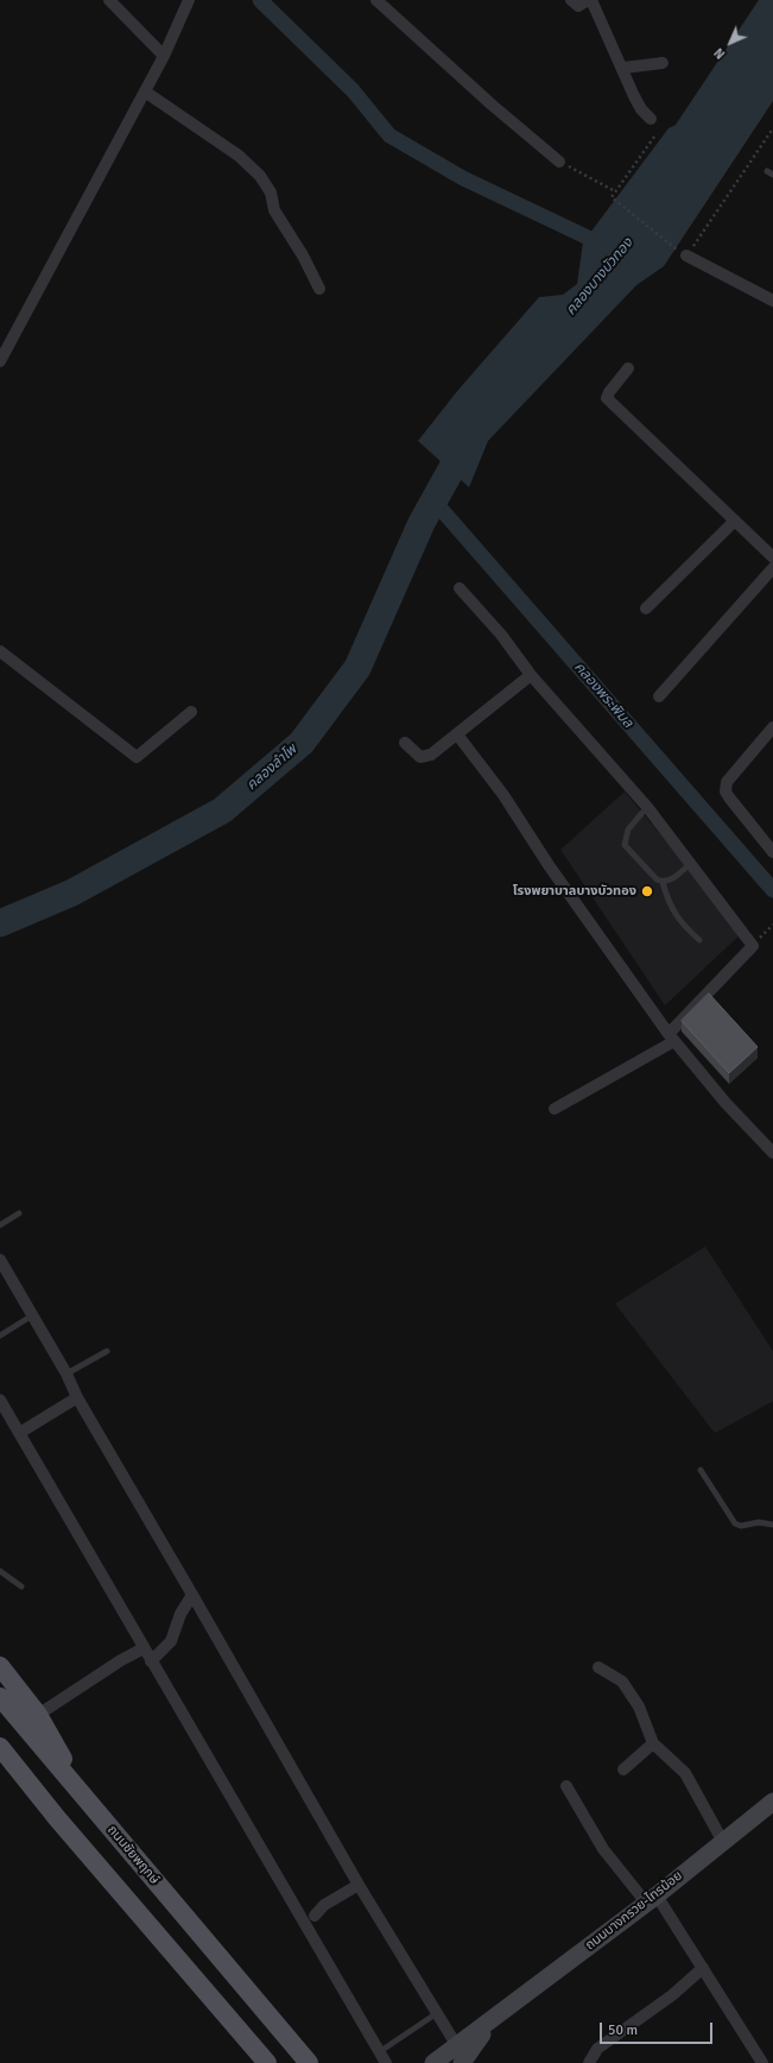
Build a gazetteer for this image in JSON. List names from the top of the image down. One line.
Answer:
{"streets":{"main road":["ถนนชัยพฤกษ์","ถนนบางกรวย-ไทรน้อย"]},"water":["คลองบางบัวทอง","คลองพระพิมล","คลองลำโพ"],"places":["โรงพยาบาลบางบัวทอง"],"scale_bar":"50 m","north":"bottom left"}
